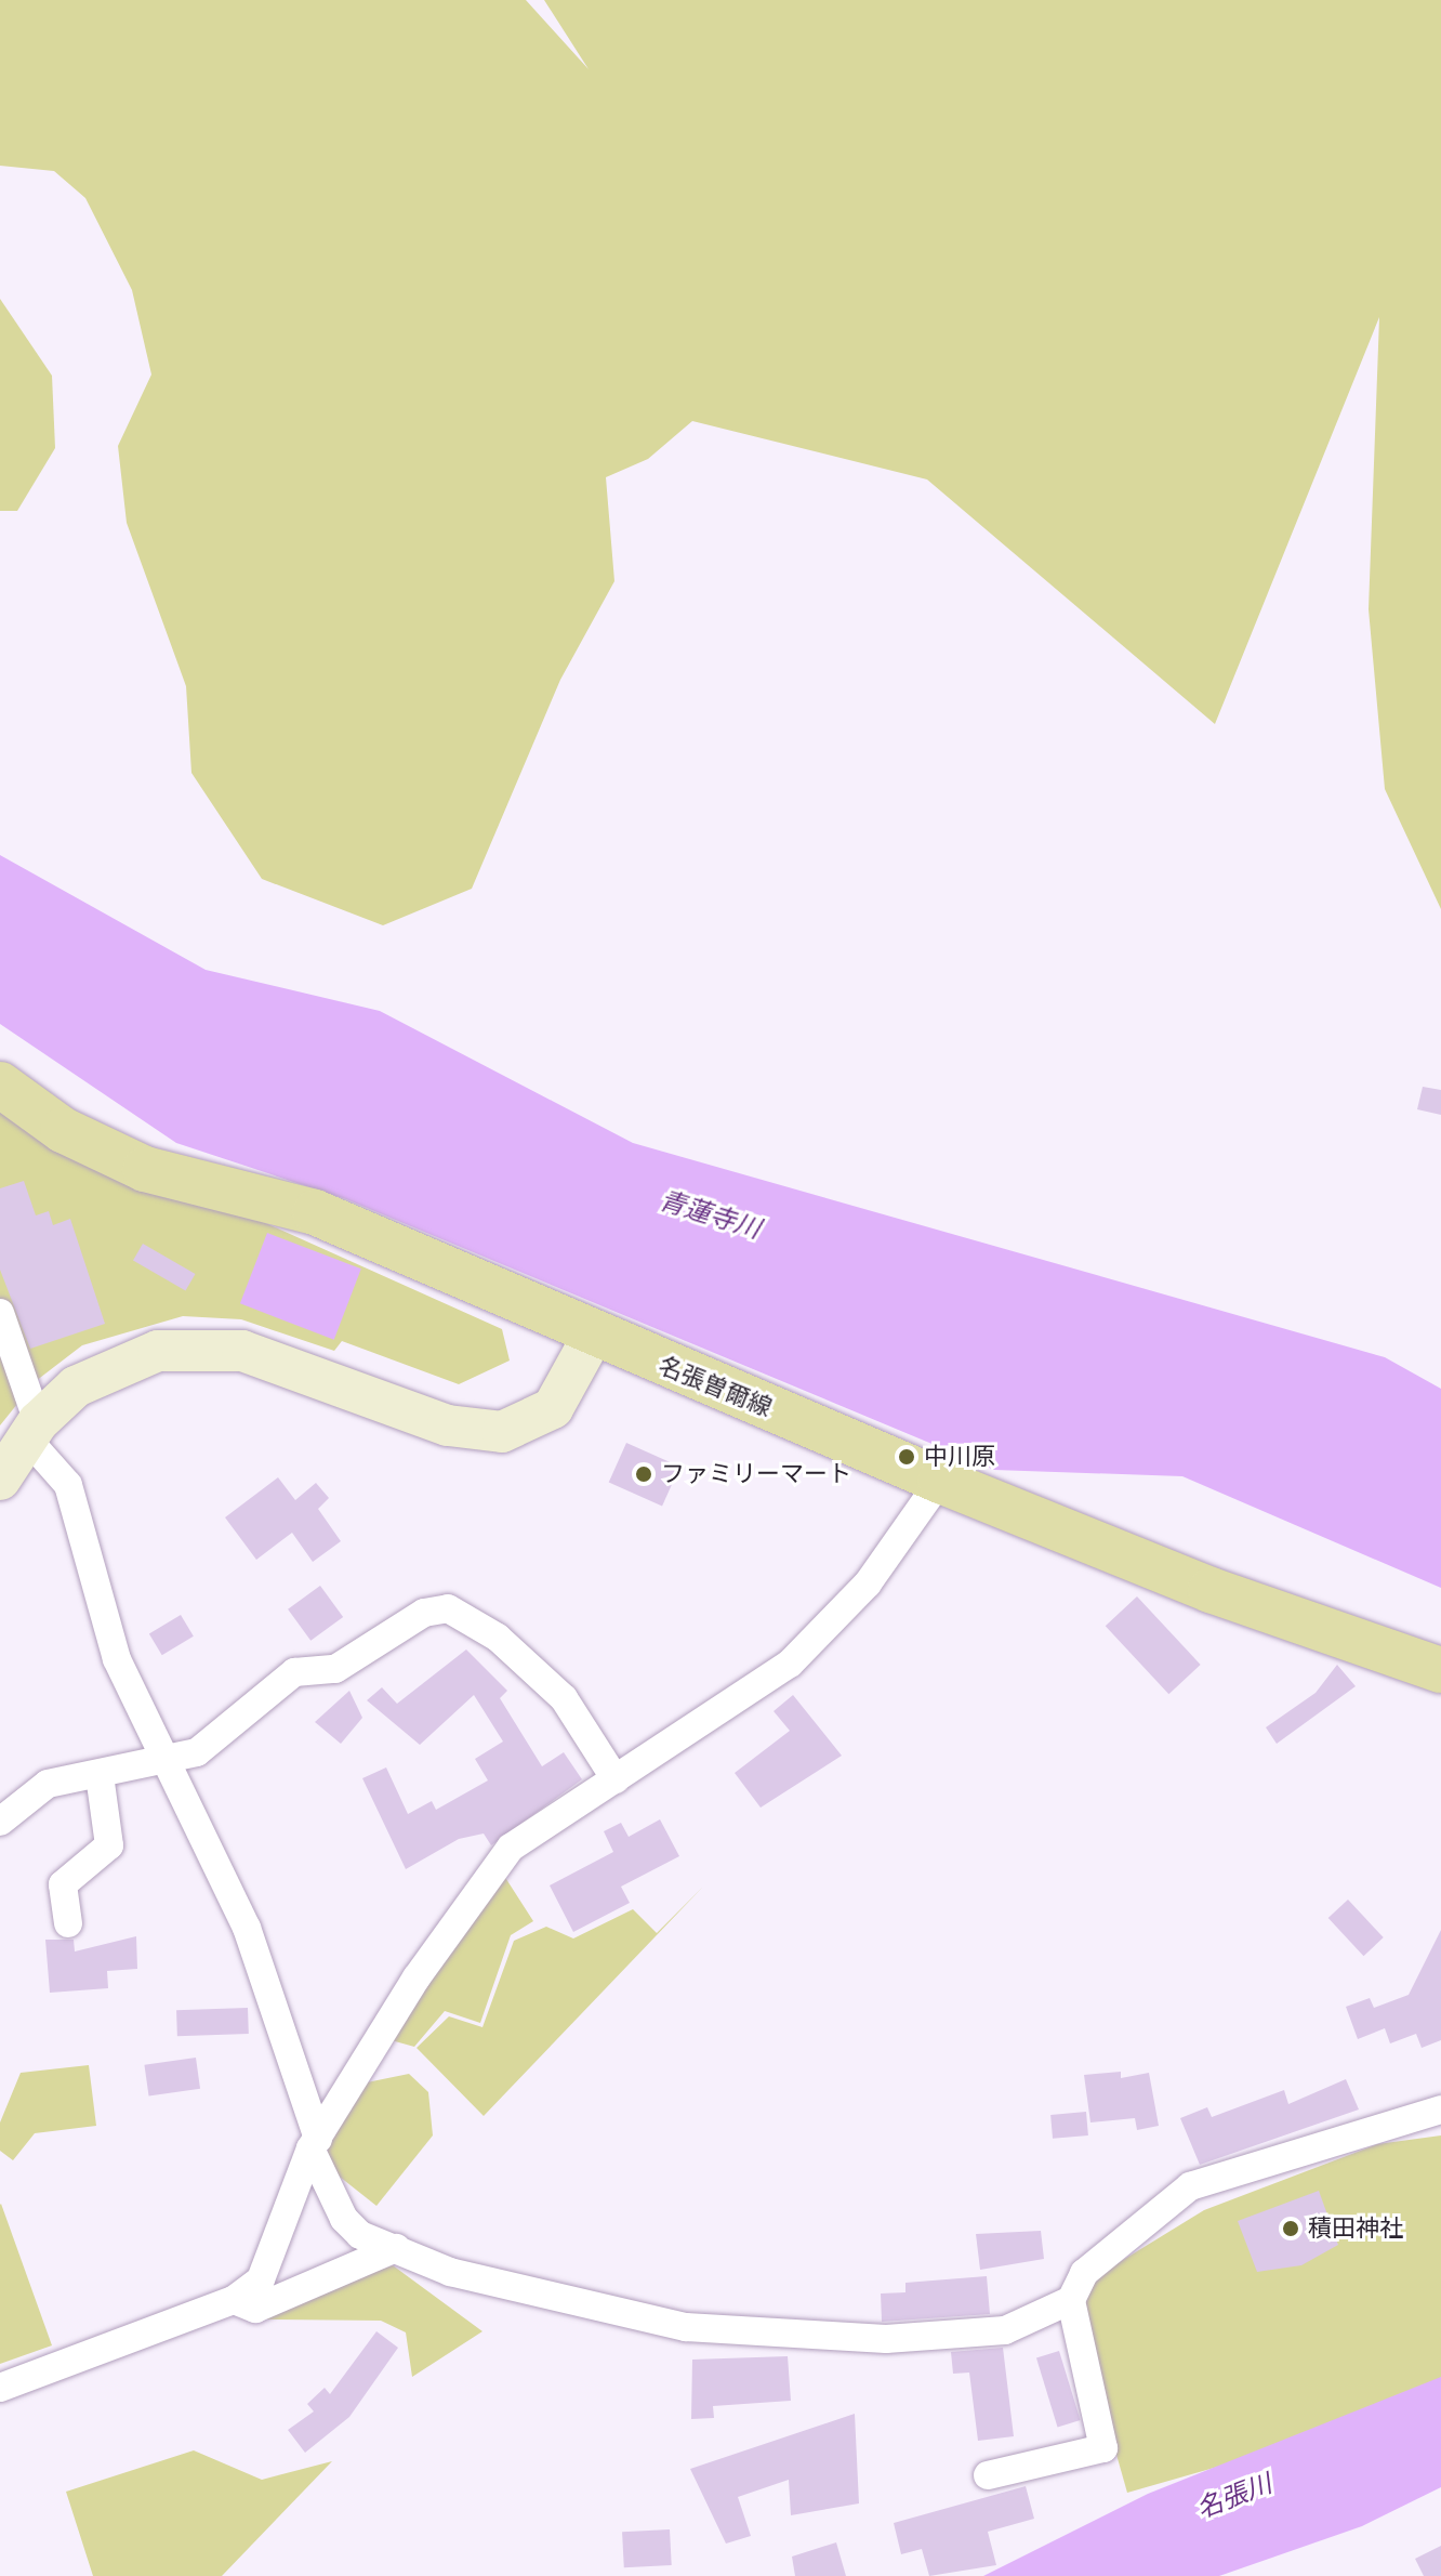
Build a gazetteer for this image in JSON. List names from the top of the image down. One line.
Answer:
{"streets":{"main road":["名張曽爾線"]},"water":["青蓮寺川","名張川"],"places":["中川原","ファミリーマート","積田神社"]}
